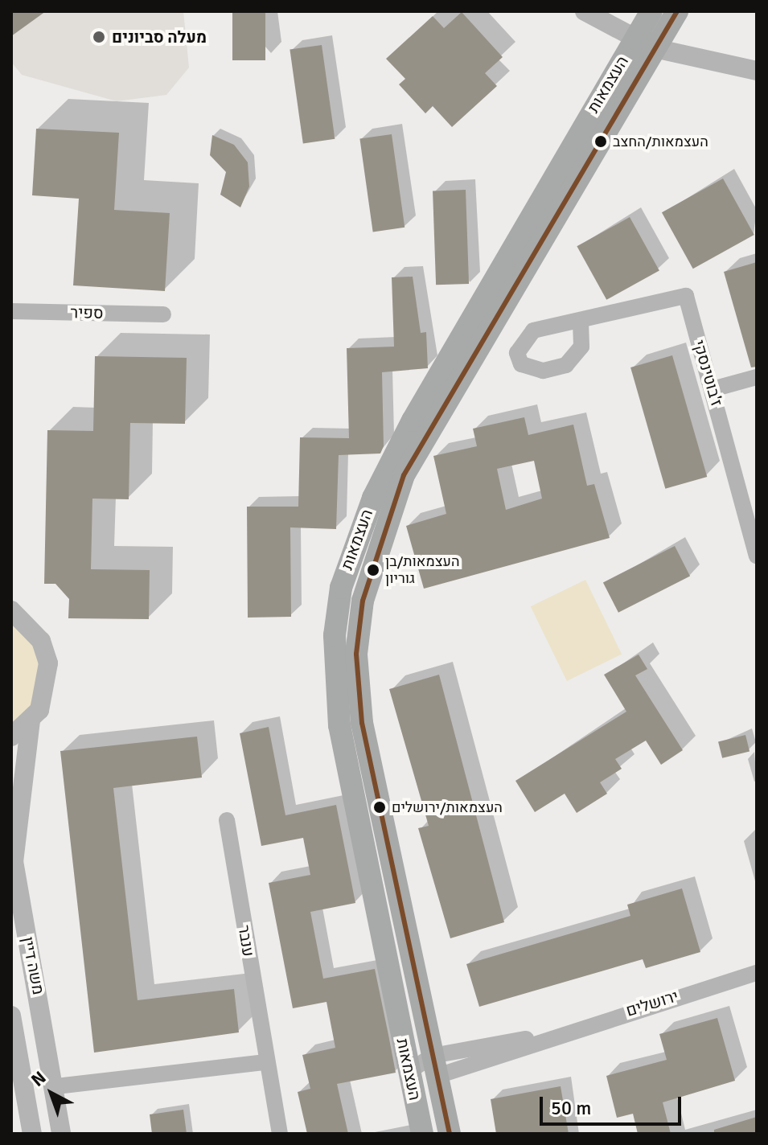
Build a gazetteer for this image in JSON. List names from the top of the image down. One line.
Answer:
{"streets":{"main road":["העצמאות"],"street":["ספיר","ז'בוטינסקי","ענבר","משה דיין","ירושלים"]},"crossings":[["העצמאות","ירושלים"]],"places":["מעלה סביונים","העצמאות/החצב","העצמאות/בן גוריון","העצמאות/ירושלים"],"scale_bar":"50 m","north":"top left"}
